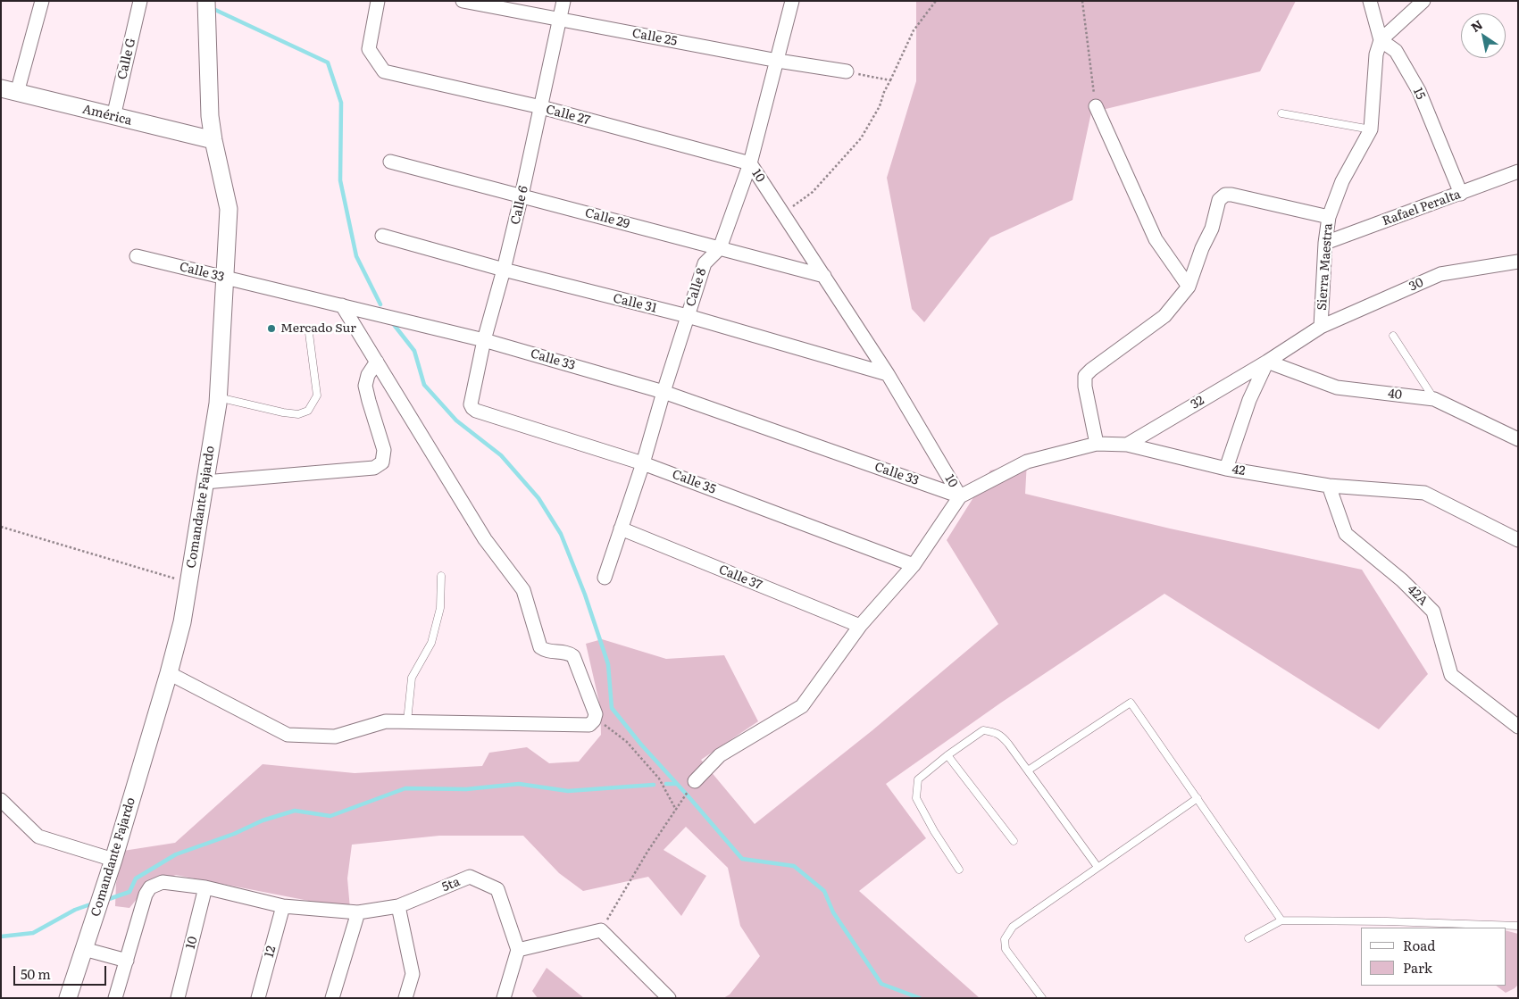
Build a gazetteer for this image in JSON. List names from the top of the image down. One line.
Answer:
{"streets":{"street":["Calle 25","Calle G","15","América","Calle 27","10","Calle 6","Rafael Peralta","Calle 29","Sierra Maestra","Calle 33","30","Calle 8","Calle 31","40","32","42","Calle 35","Comandante Fajardo","Calle 37","42A","5ta","12"]},"crossings":[["Calle 25","Calle 6"],["Calle 25","Calle 8"],["Calle G","América"],["15","Rafael Peralta"],["15","Sierra Maestra"],["América","Comandante Fajardo"],["Calle 27","10"],["Calle 27","Calle 6"],["Calle 27","Calle 8"],["10","Calle 29"],["10","Calle 33"],["10","Calle 8"],["10","Calle 31"],["10","42"],["10","Calle 35"],["10","Calle 37"],["10","5ta"],["Calle 6","Calle 29"],["Calle 6","Calle 33"],["Calle 6","Calle 31"],["Calle 6","Calle 35"],["Rafael Peralta","Sierra Maestra"],["Calle 29","Calle 8"],["Sierra Maestra","30"],["Sierra Maestra","40"],["Sierra Maestra","32"],["Calle 33","Calle 8"],["Calle 33","42"],["Calle 33","Comandante Fajardo"],["Calle 8","Calle 31"],["Calle 8","Calle 35"],["Calle 8","Calle 37"],["40","32"],["32","42"],["42","42A"],["5ta","12"]],"places":["Mercado Sur"],"legend":["Road","Park"],"scale_bar":"50 m","north":"top left"}
